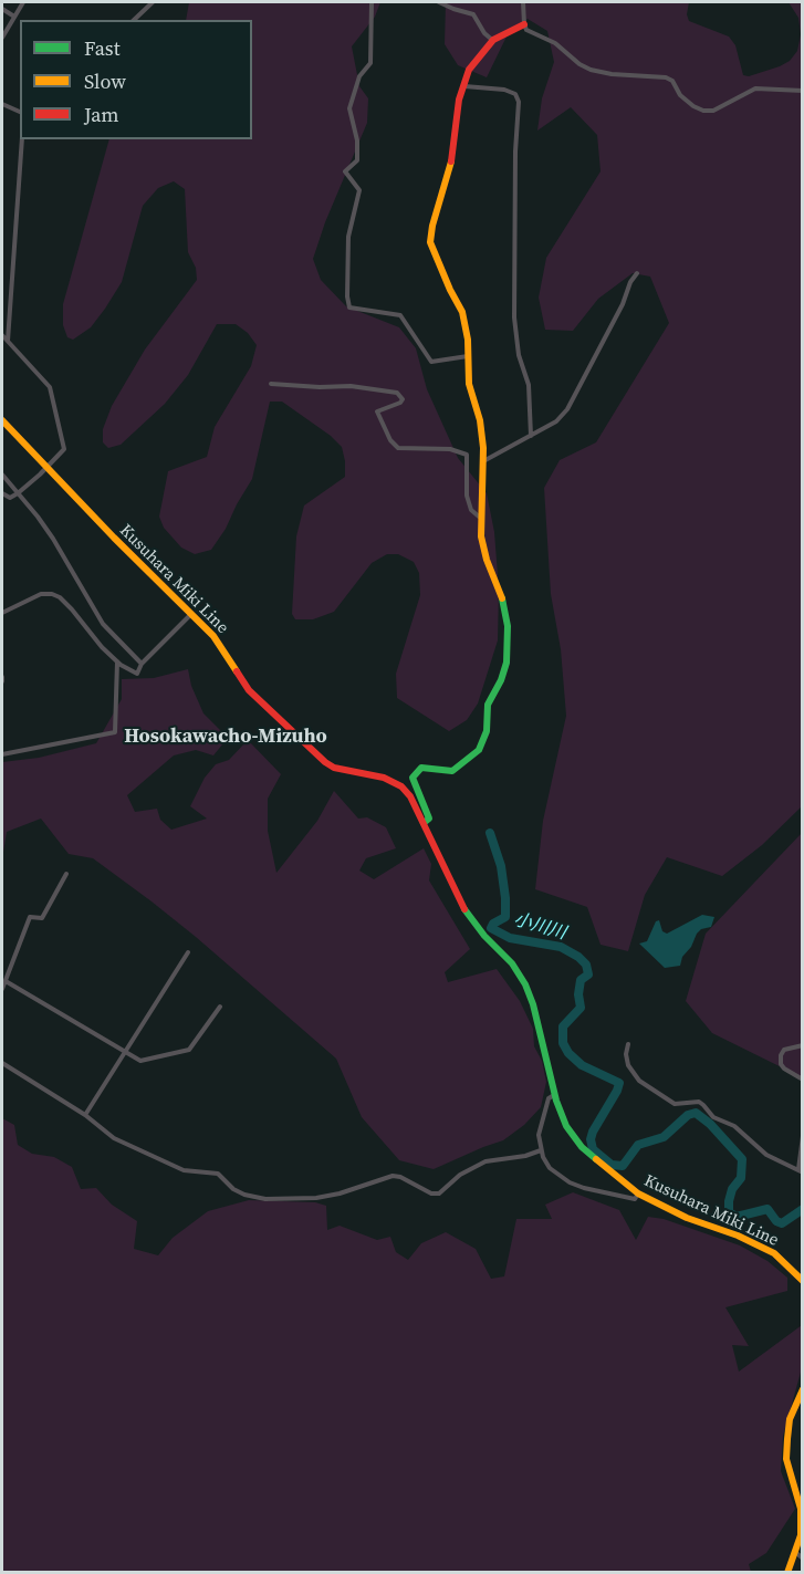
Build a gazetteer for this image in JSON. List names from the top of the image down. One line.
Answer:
{"streets":{"main road":["Kusuhara Miki Line"]},"districts":["Hosokawacho-Mizuho"],"water":["小川川"],"legend":["Fast","Slow","Jam"]}
